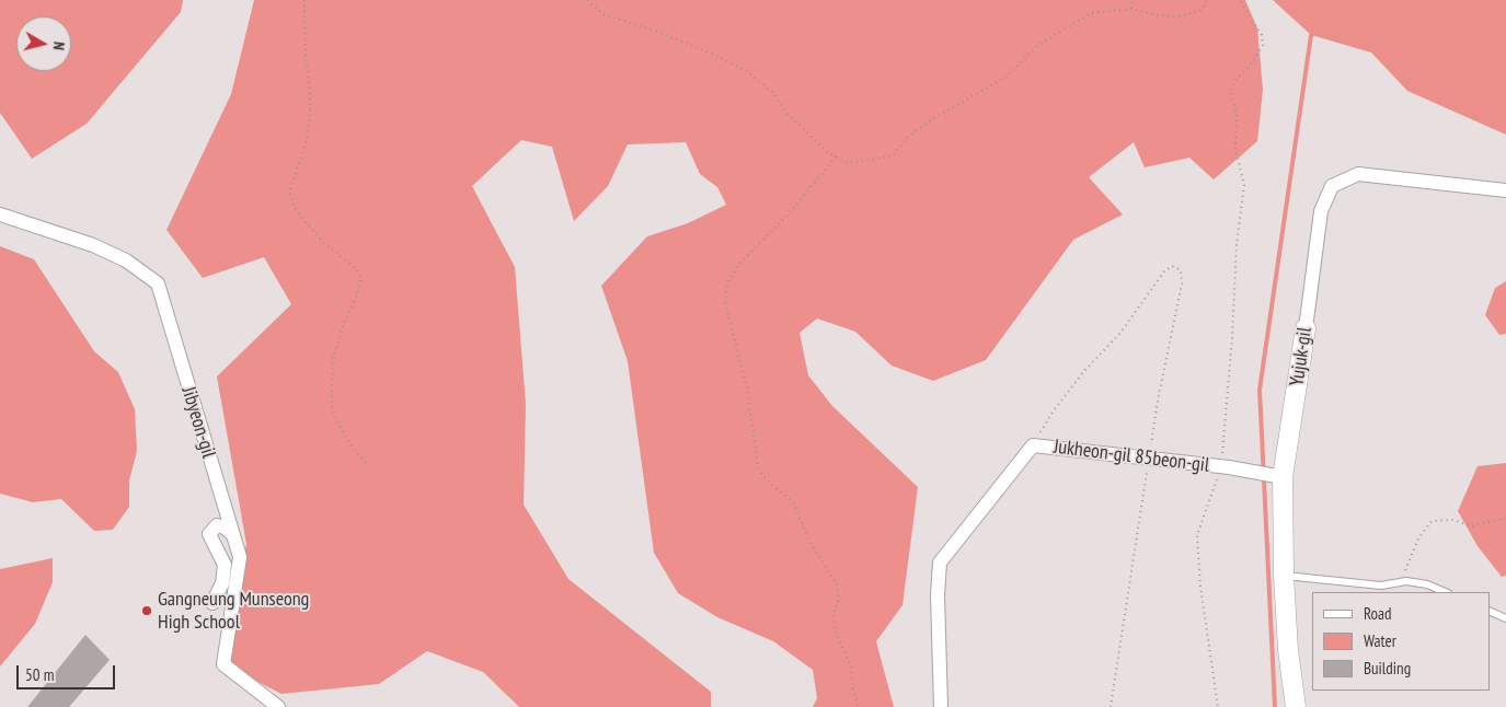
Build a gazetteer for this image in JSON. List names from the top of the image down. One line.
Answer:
{"streets":{"street":["Yujuk-gil","Jibyeon-gil","Jukheon-gil 85beon-gil"]},"crossings":[["Yujuk-gil","Jukheon-gil 85beon-gil"]],"places":["Gangneung Munseong High School"],"legend":["Road","Water","Building"],"scale_bar":"50 m","north":"right"}
